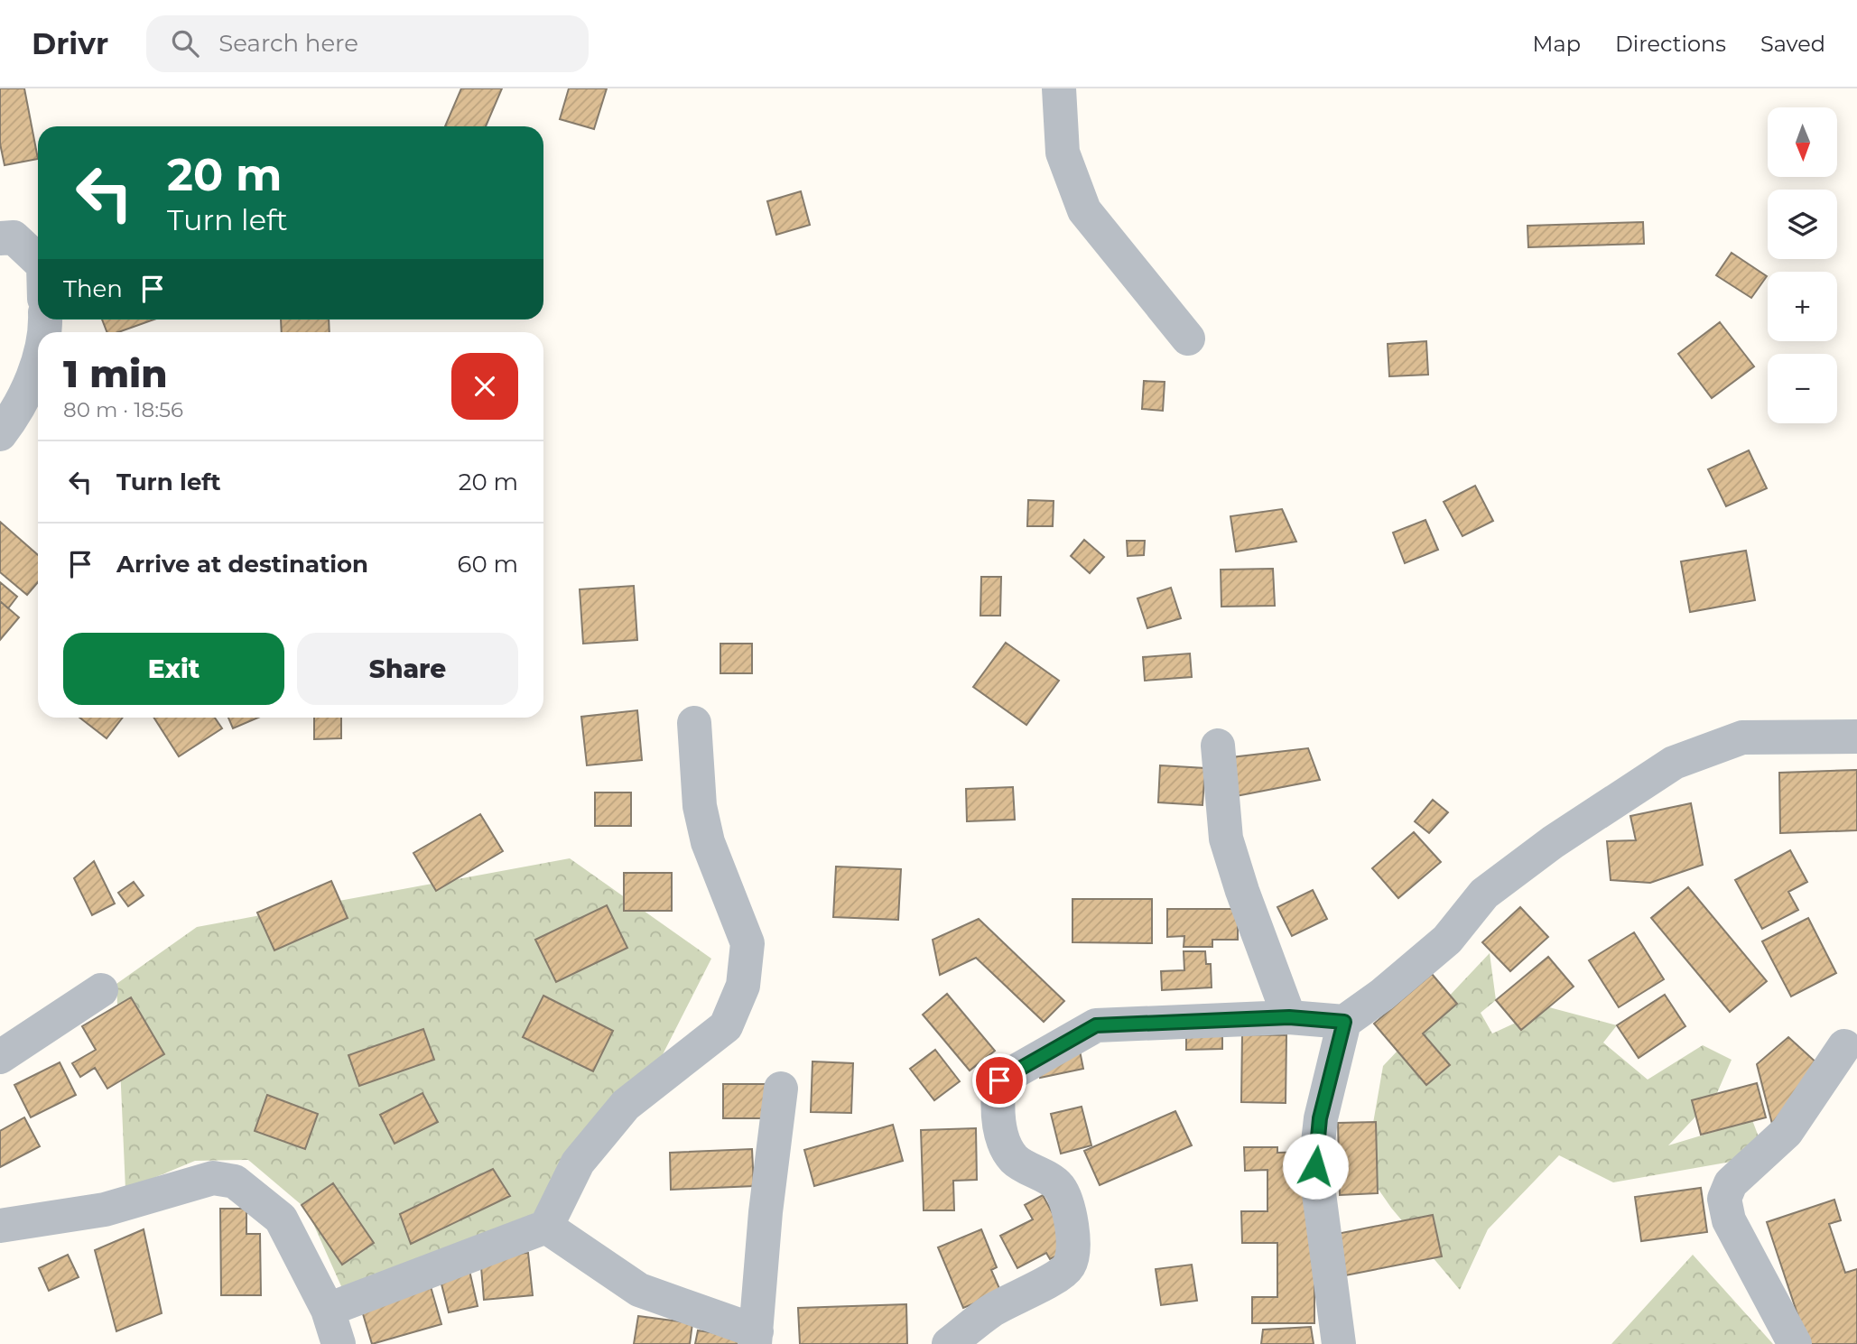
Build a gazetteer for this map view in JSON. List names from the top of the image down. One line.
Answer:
{"north":"bottom","page":{"header":"Drivr","search":"Search here","nav":["Map","Directions","Saved"],"map_buttons":["+","−"],"turn":["20 m","Turn left"],"then":"Then","heading":["1 min","80 m · 18:56"],"list":[{"name":"Turn left","value":"20 m"},{"name":"Arrive at destination","value":"60 m"}],"buttons":["Exit","Share"]}}
